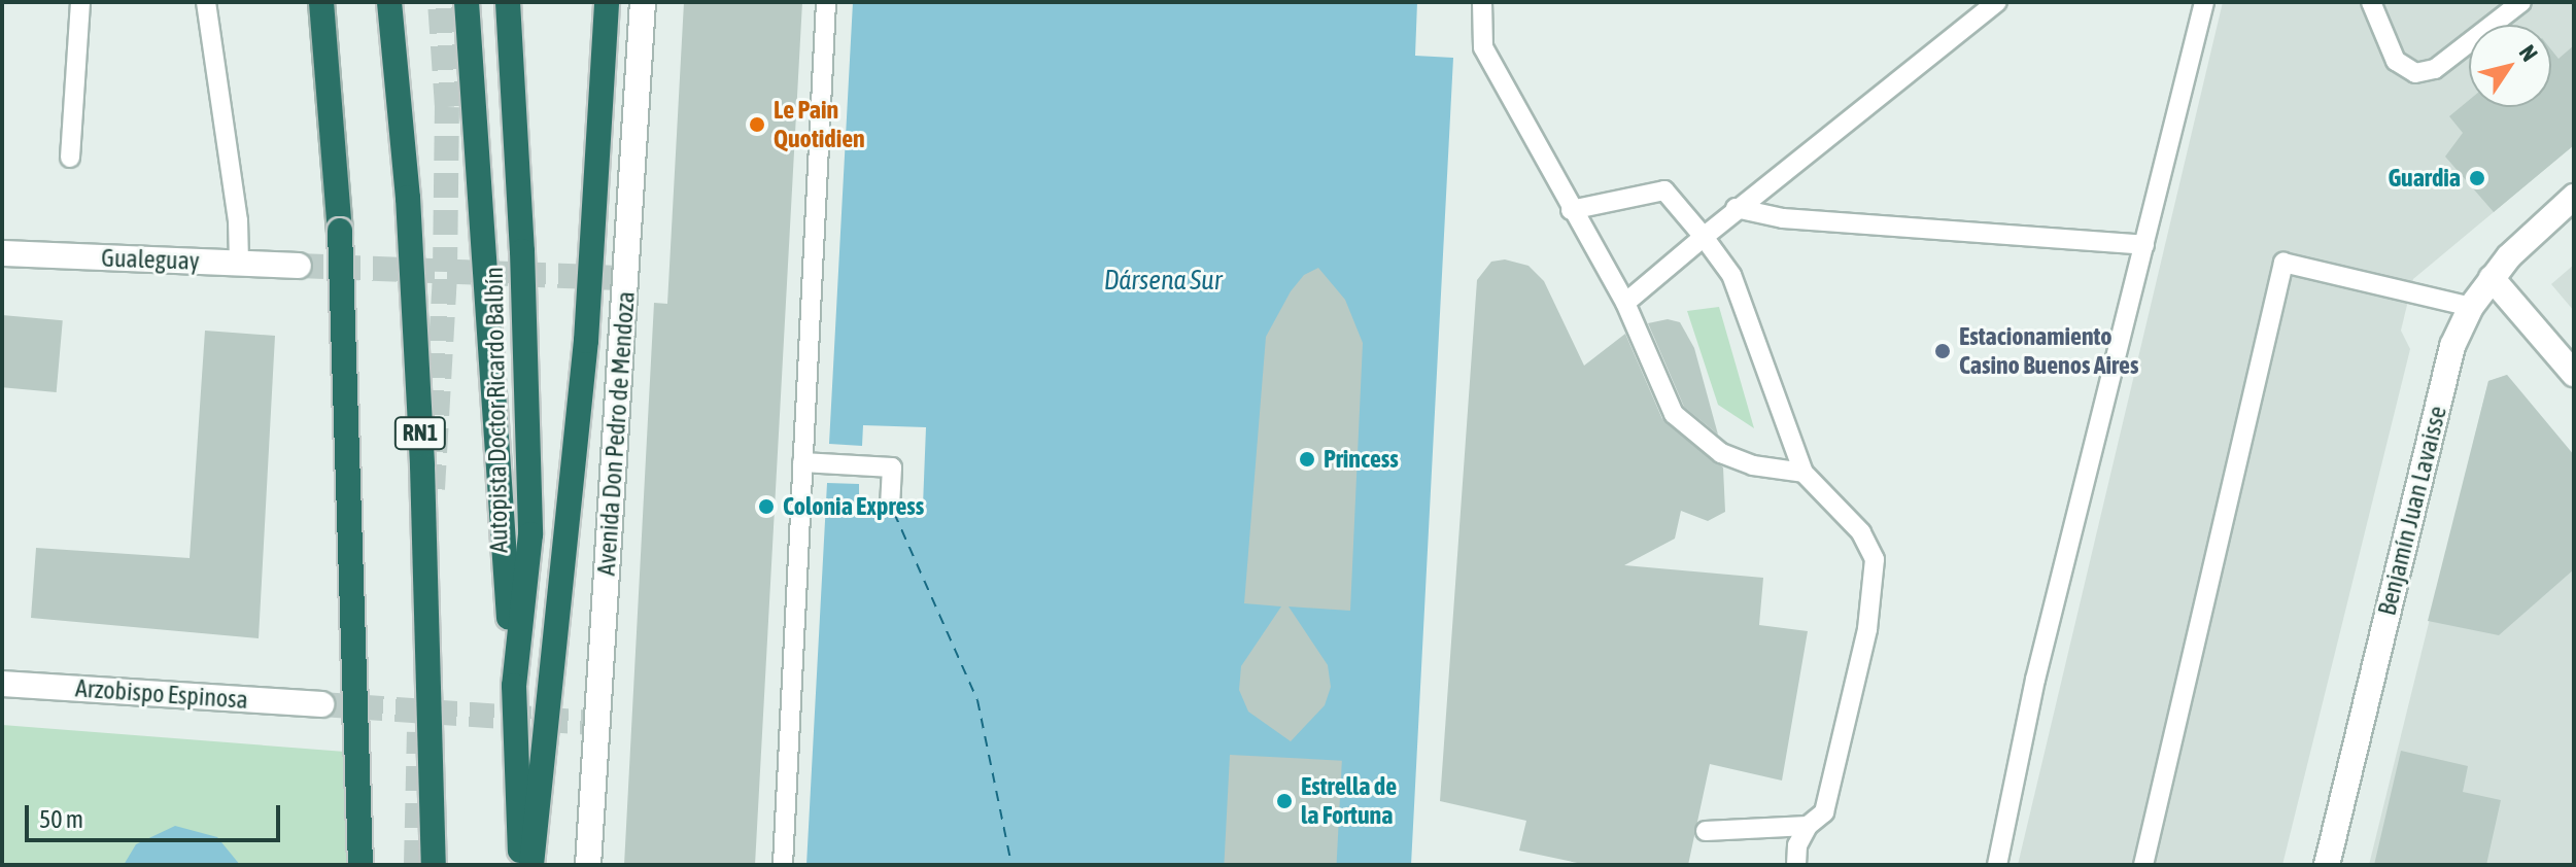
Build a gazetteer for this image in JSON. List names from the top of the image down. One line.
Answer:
{"streets":{"highway":["Autopista Doctor Ricardo Balbín","RN1"],"street":["Gualeguay","Avenida Don Pedro de Mendoza","Benjamín Juan Lavaisse","Arzobispo Espinosa"]},"water":["Dársena Sur"],"places":["Le Pain Quotidien","Guardia","Estacionamiento Casino Buenos Aires","Princess","Colonia Express","Estrella de la Fortuna"],"scale_bar":"50 m","north":"top right"}
